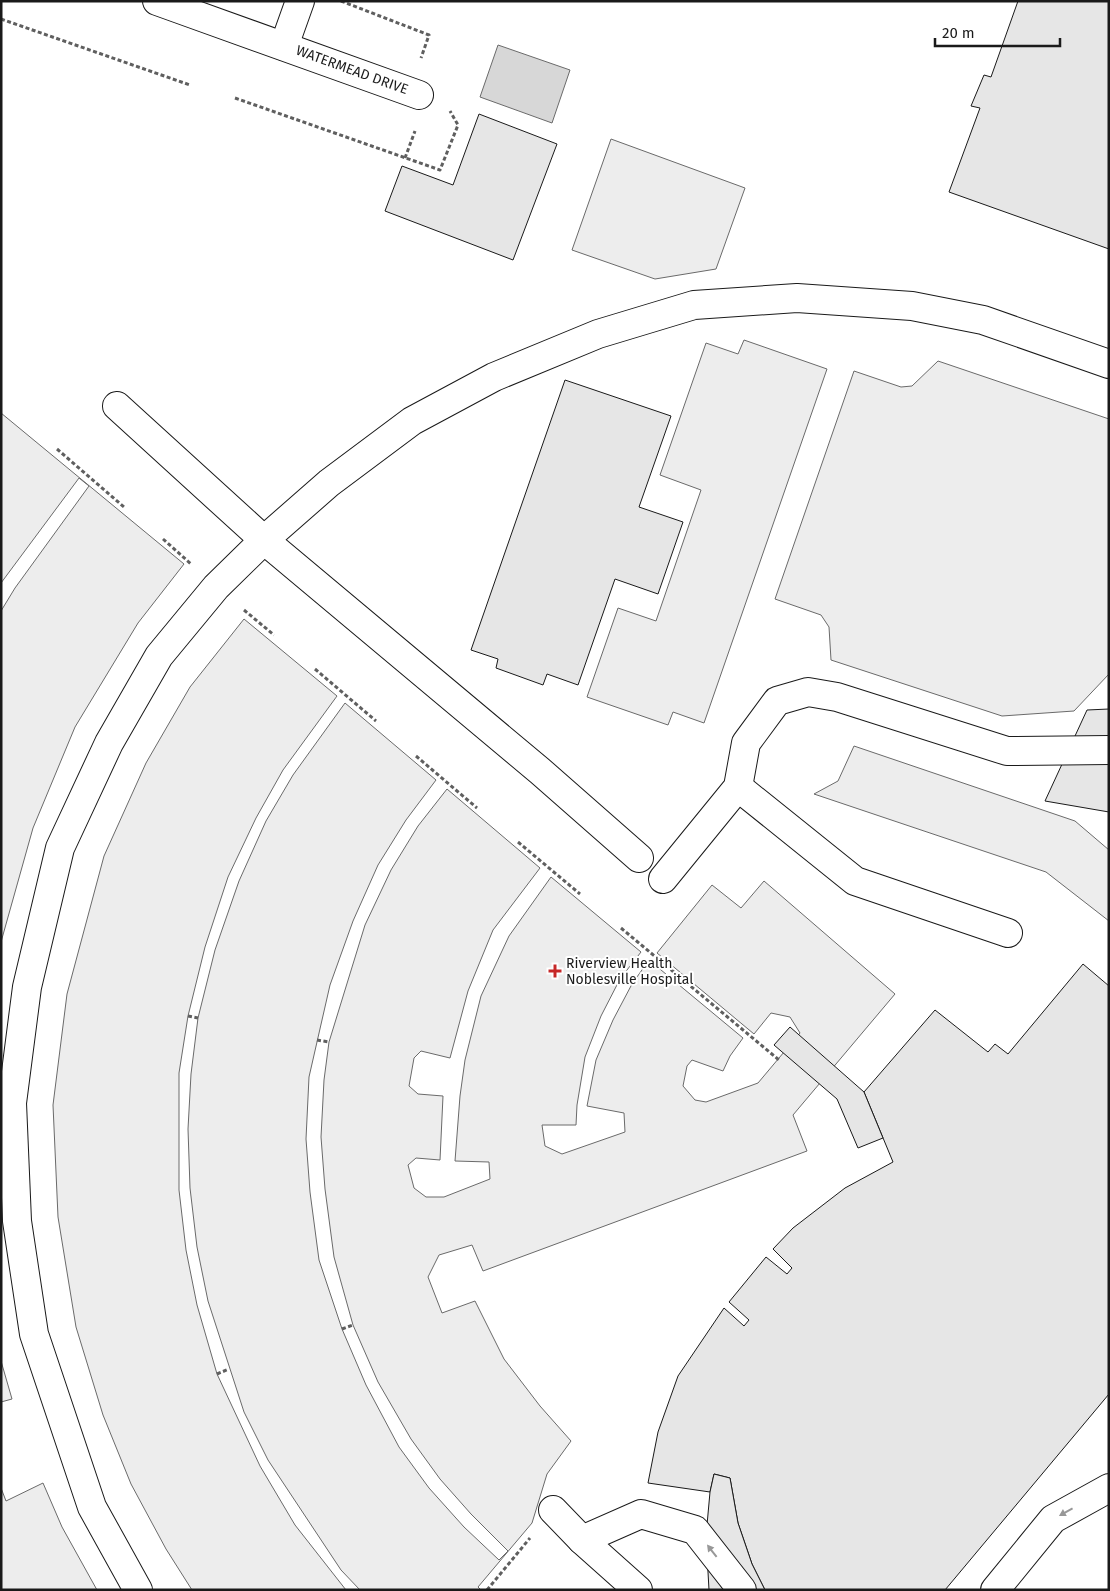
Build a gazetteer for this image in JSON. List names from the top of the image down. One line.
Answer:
{"streets":{"street":["WATERMEAD DRIVE"]},"places":{"health":["Riverview Health Noblesville Hospital"]},"scale_bar":"20 m"}
